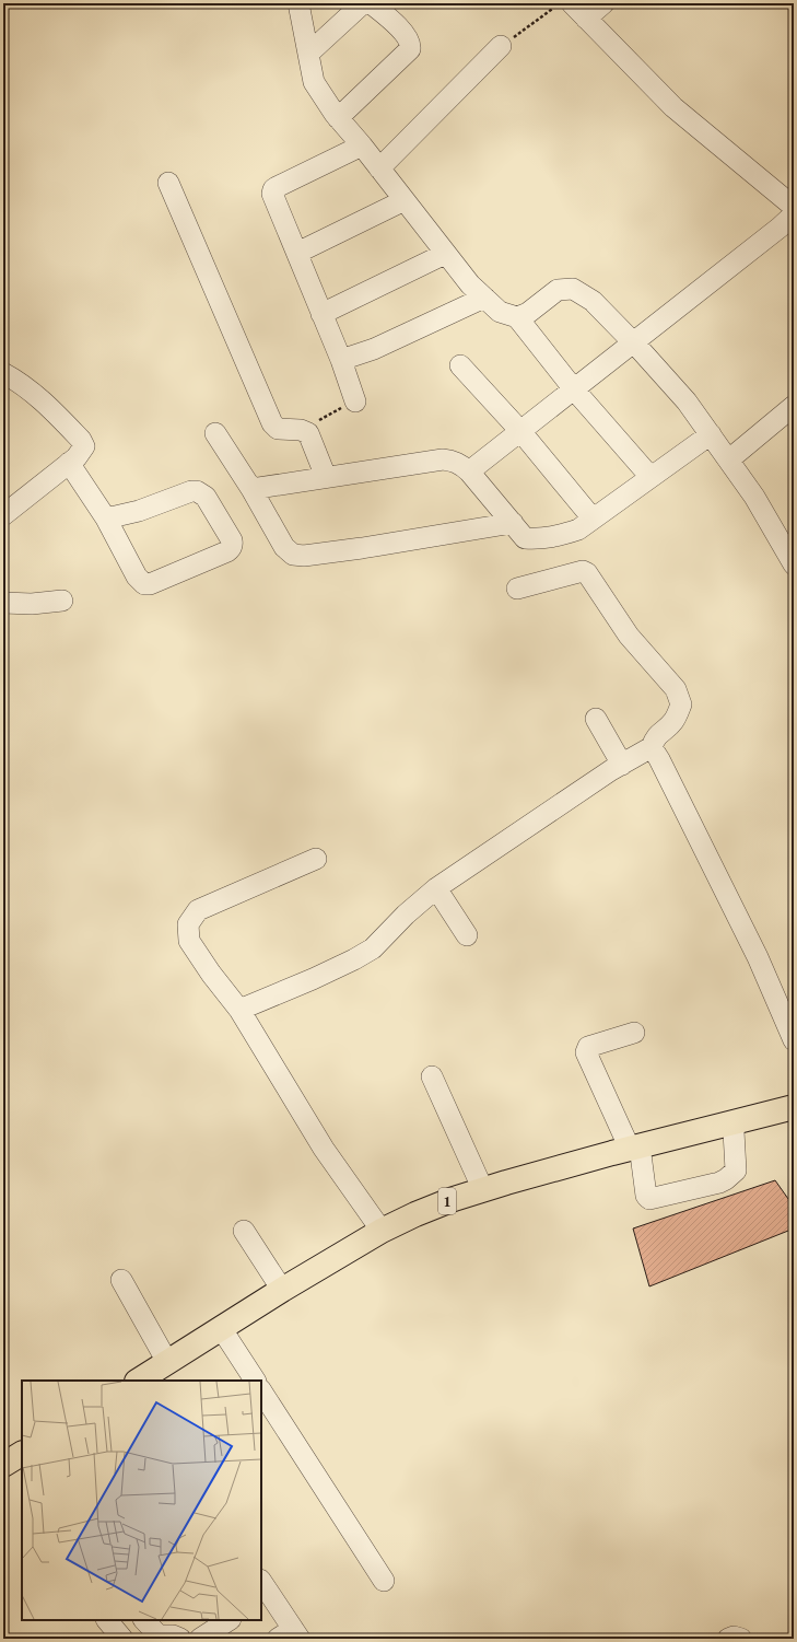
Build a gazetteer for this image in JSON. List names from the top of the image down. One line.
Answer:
{"streets":{"highway":["1"]}}
